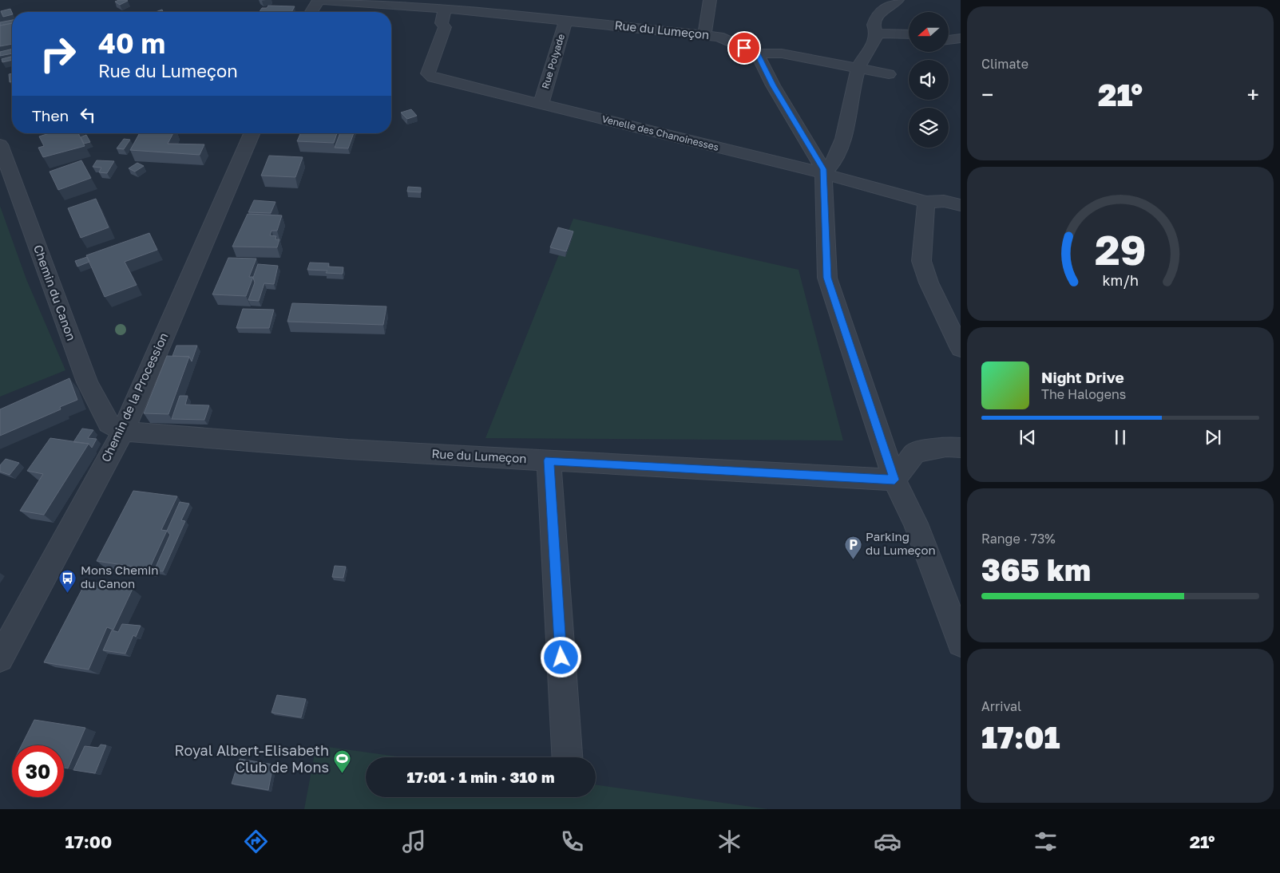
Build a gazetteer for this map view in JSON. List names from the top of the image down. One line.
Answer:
{"streets":{"street":["Rue du Lumeçon","Rue Polyade","Venelle des Chanoinesses","Chemin du Canon","Chemin de la Procession"]},"crossings":[["Rue du Lumeçon","Rue Polyade"],["Rue du Lumeçon","Venelle des Chanoinesses"],["Rue du Lumeçon","Chemin du Canon"],["Rue du Lumeçon","Chemin de la Procession"],["Rue Polyade","Venelle des Chanoinesses"],["Chemin du Canon","Chemin de la Procession"]],"places":{"parking":["Parking du Lumeçon"],"bus stop":["Mons Chemin du Canon"],"sports":["Royal Albert-Elisabeth Club de Mons"]},"north":"left","page":{"tile":["Climate",["Range · 73%","365 km"],["Arrival","17:01"]],"turn":["40 m","Rue du Lumeçon"],"heat":["−","21°","+"],"then":"Then","song":["Night Drive","The Halogens"],"limit":"30","trip":"17:01 · 1 min · 310 m","tabs":["17:00","21°"],"gauge":["29","km/h"]}}
